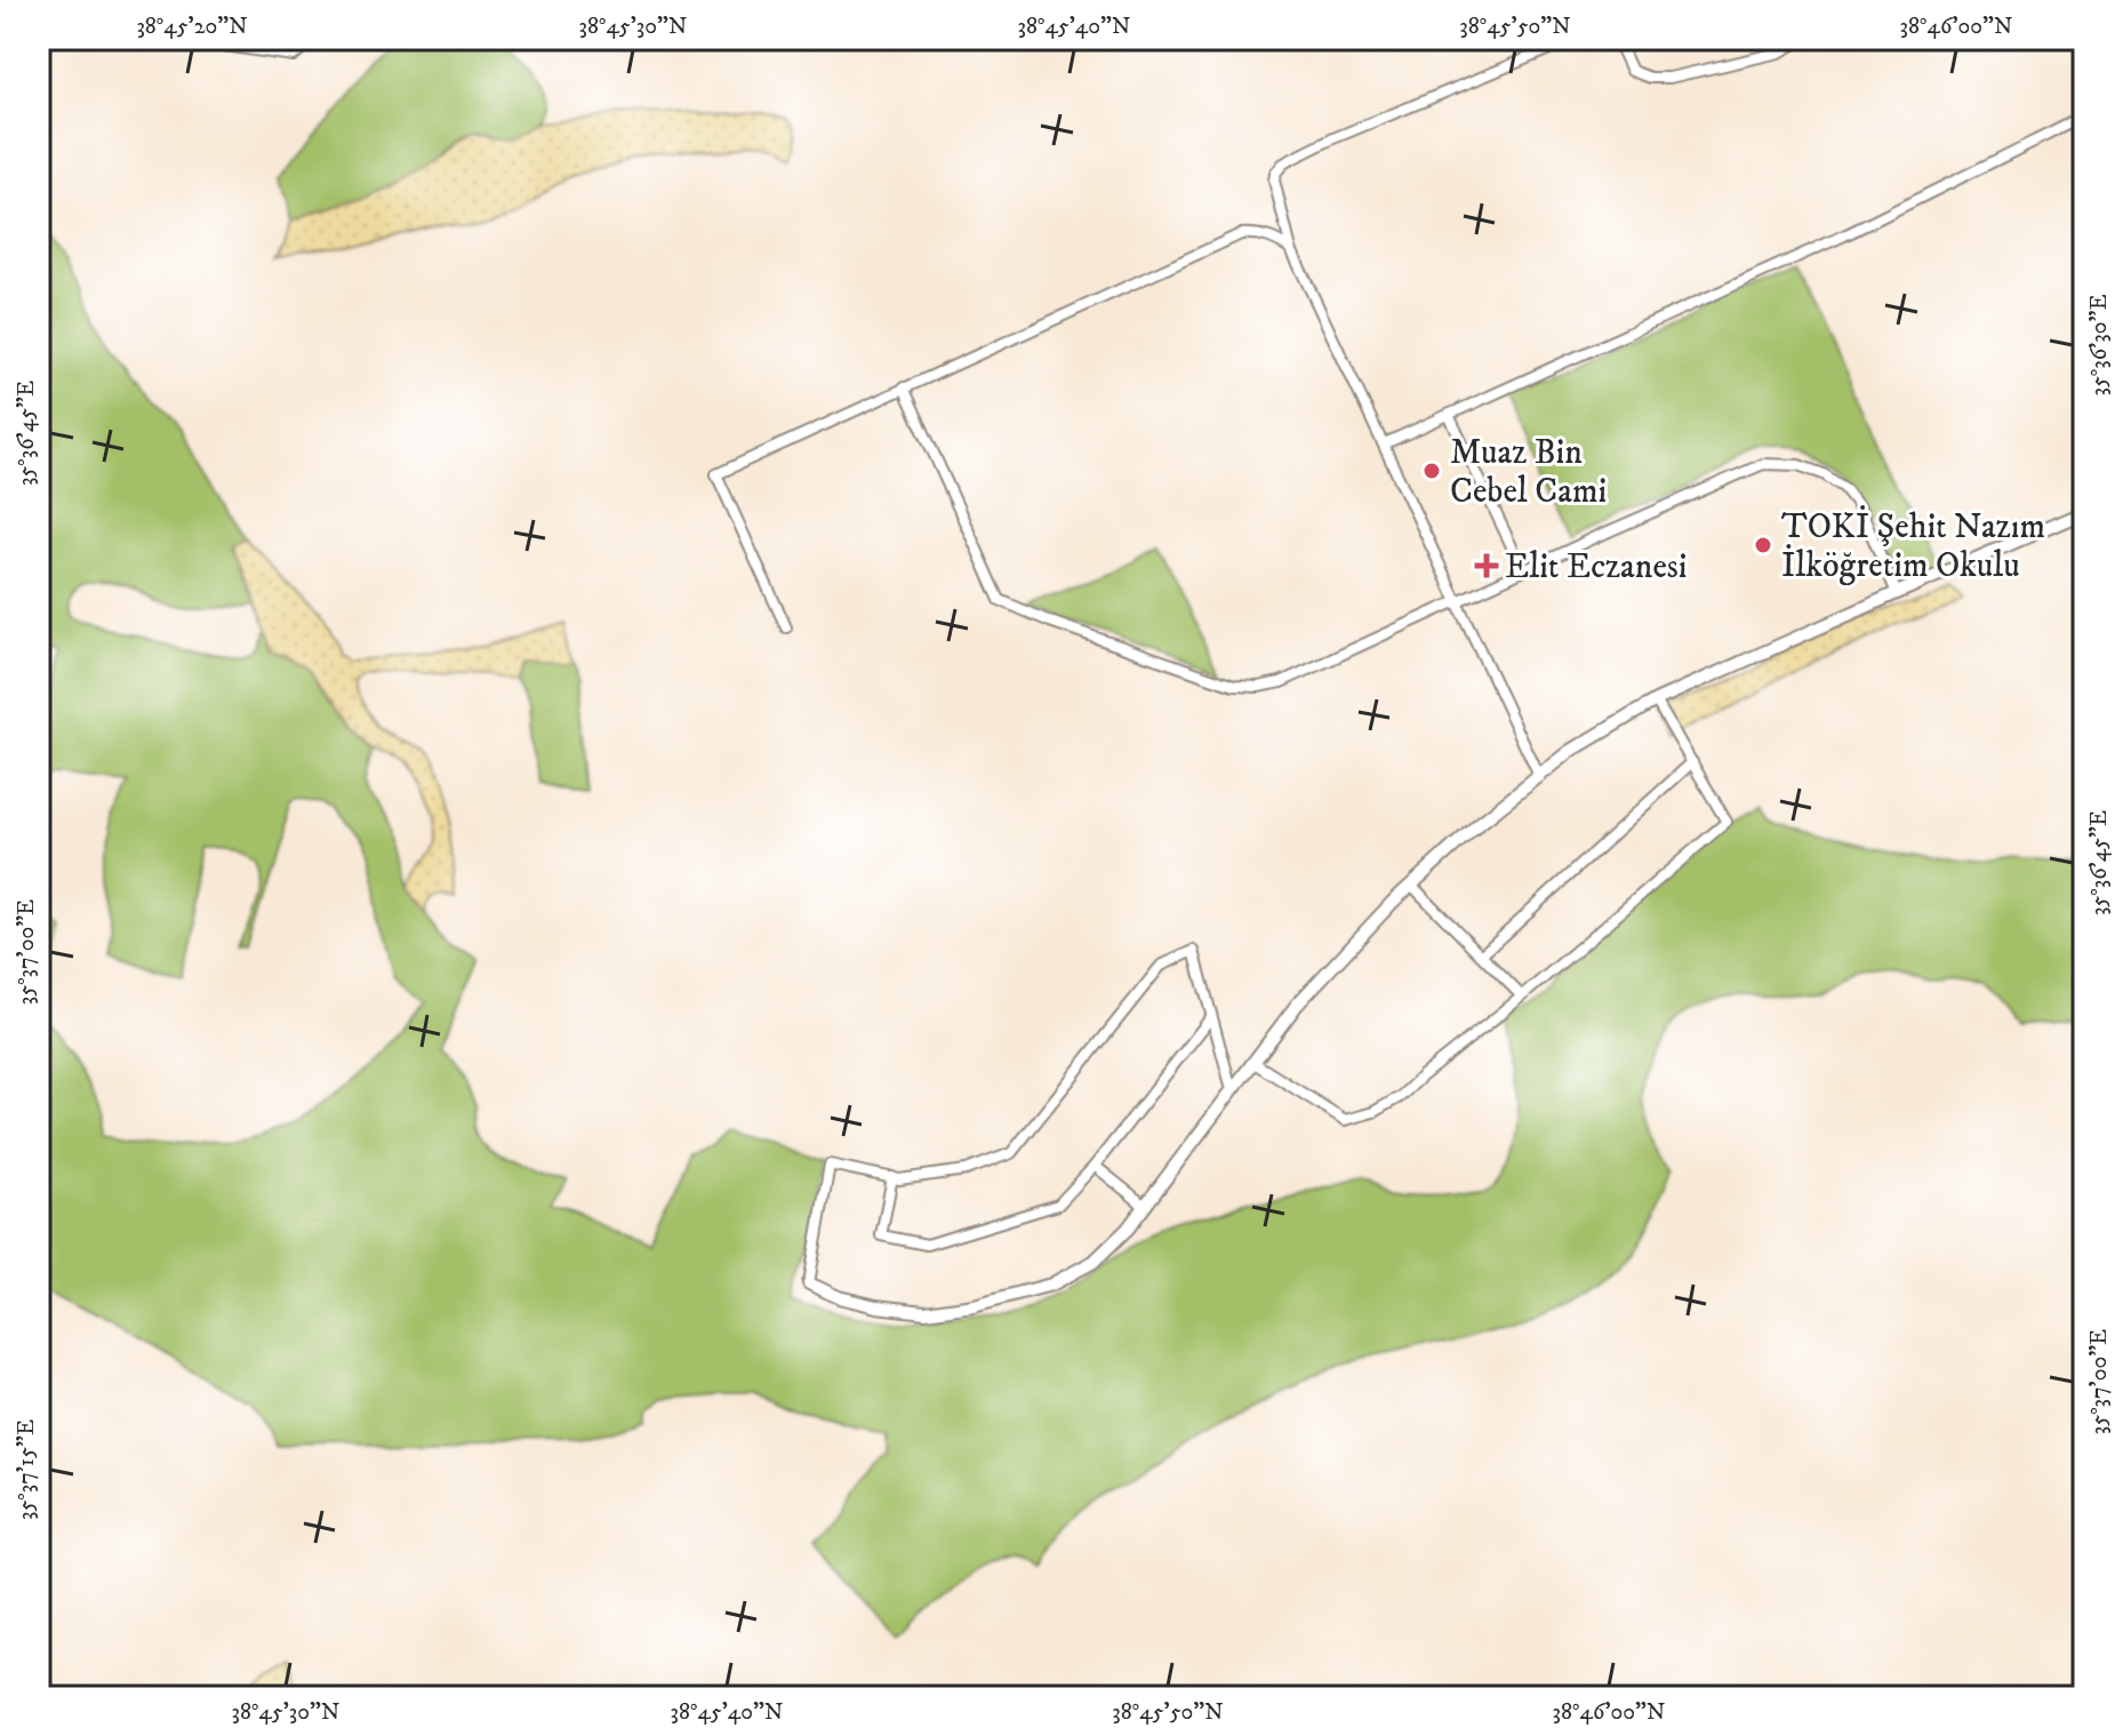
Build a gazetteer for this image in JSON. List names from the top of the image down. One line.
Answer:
{"places":{"other":["Muaz Bin Cebel Cami","TOKİ Şehit Nazım İlköğretim Okulu"],"health":["Elit Eczanesi"]},"coordinates":["38°45'20\"N","38°45'30\"N","38°45'40\"N","38°45'50\"N","38°46'00\"N","35°36'30\"E","35°36'45\"E","35°37'00\"E","35°37'15\"E"]}
